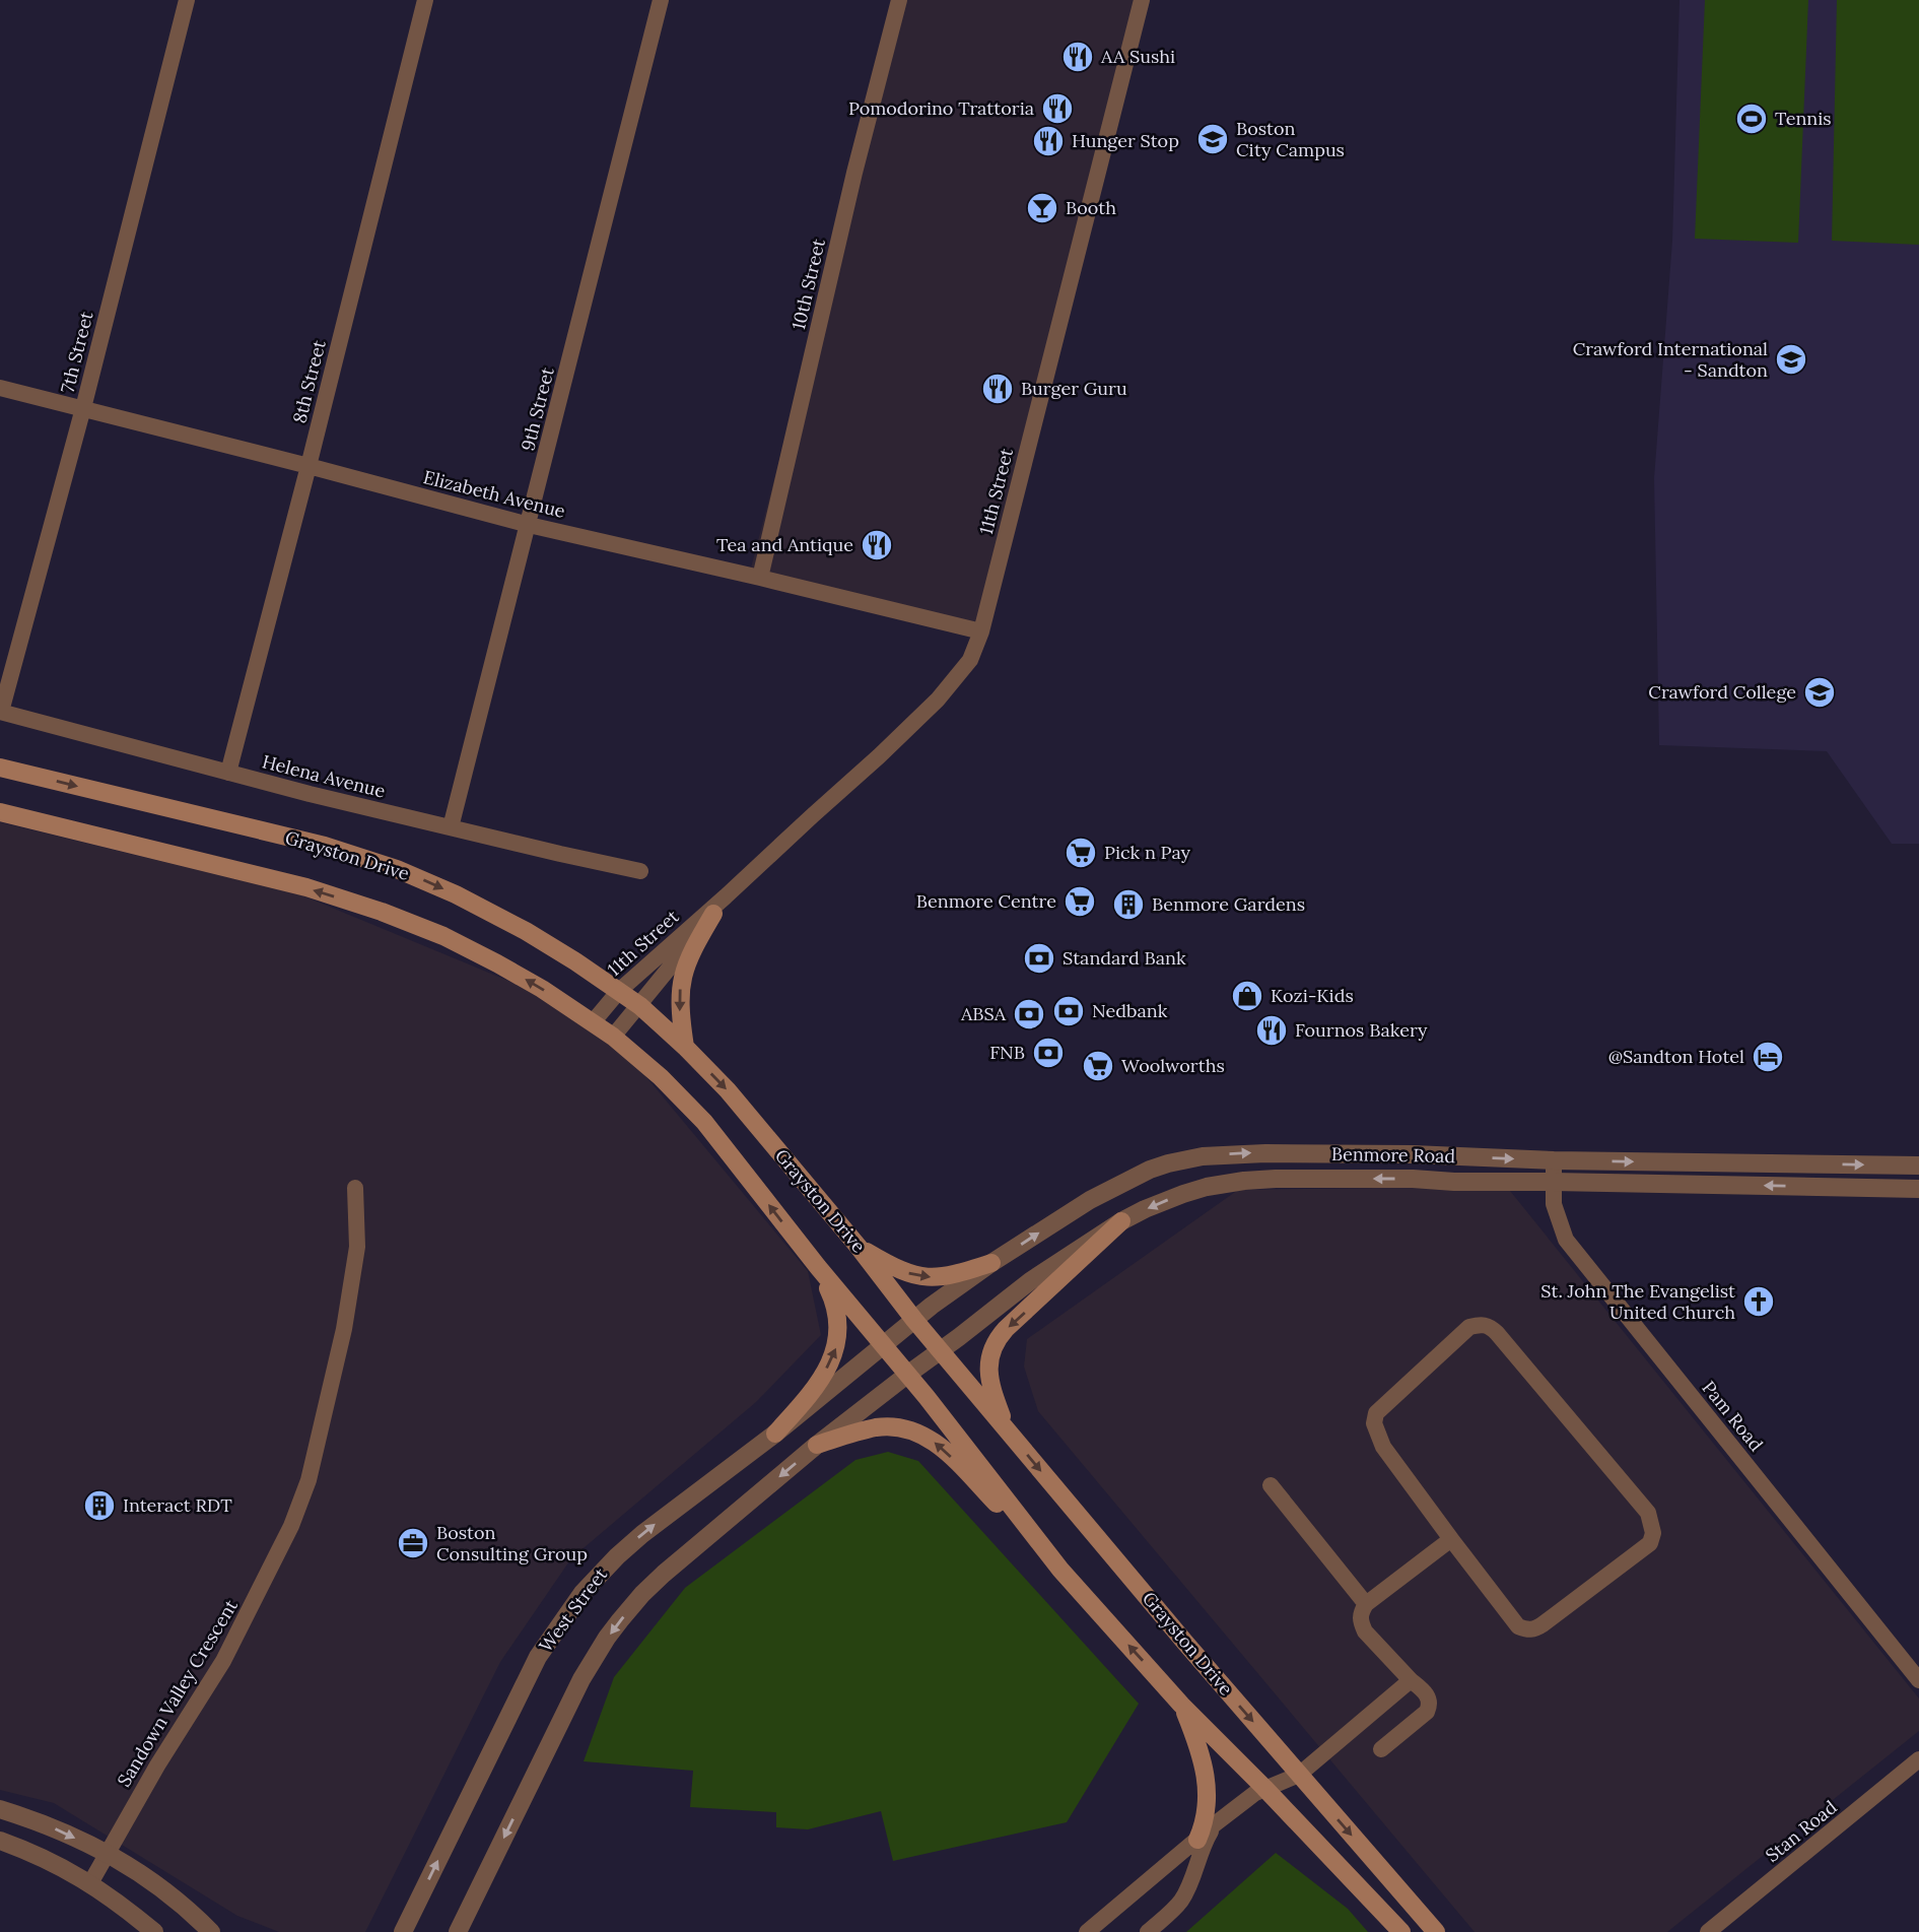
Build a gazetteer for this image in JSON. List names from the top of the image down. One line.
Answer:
{"streets":{"main road":["Grayston Drive"],"street":["10th Street","7th Street","8th Street","9th Street","11th Street","Elizabeth Avenue","Helena Avenue","Benmore Road","Pam Road","West Street","Sandown Valley Crescent","Stan Road"]},"crossings":[["10th Street","Elizabeth Avenue"],["7th Street","Elizabeth Avenue"],["7th Street","Helena Avenue"],["8th Street","Elizabeth Avenue"],["8th Street","Helena Avenue"],["9th Street","Elizabeth Avenue"],["9th Street","Helena Avenue"],["11th Street","Elizabeth Avenue"],["11th Street","Grayston Drive"],["Grayston Drive","Benmore Road"],["Benmore Road","Pam Road"],["Benmore Road","West Street"]],"places":{"restaurant":["AA Sushi","Pomodorino Trattoria","Hunger Stop","Burger Guru","Tea and Antique","Fournos Bakery"],"sports":["Tennis"],"school or university":["Boston City Campus","Crawford International - Sandton","Crawford College"],"bar":["Booth"],"supermarket":["Pick n Pay","Benmore Centre","Woolworths"],"building":["Benmore Gardens","Interact RDT"],"bank":["Standard Bank","Nedbank","ABSA","FNB"],"shop":["Kozi-Kids"],"hotel":["@Sandton Hotel"],"church":["St. John The Evangelist United Church"],"office":["Boston Consulting Group"]}}
